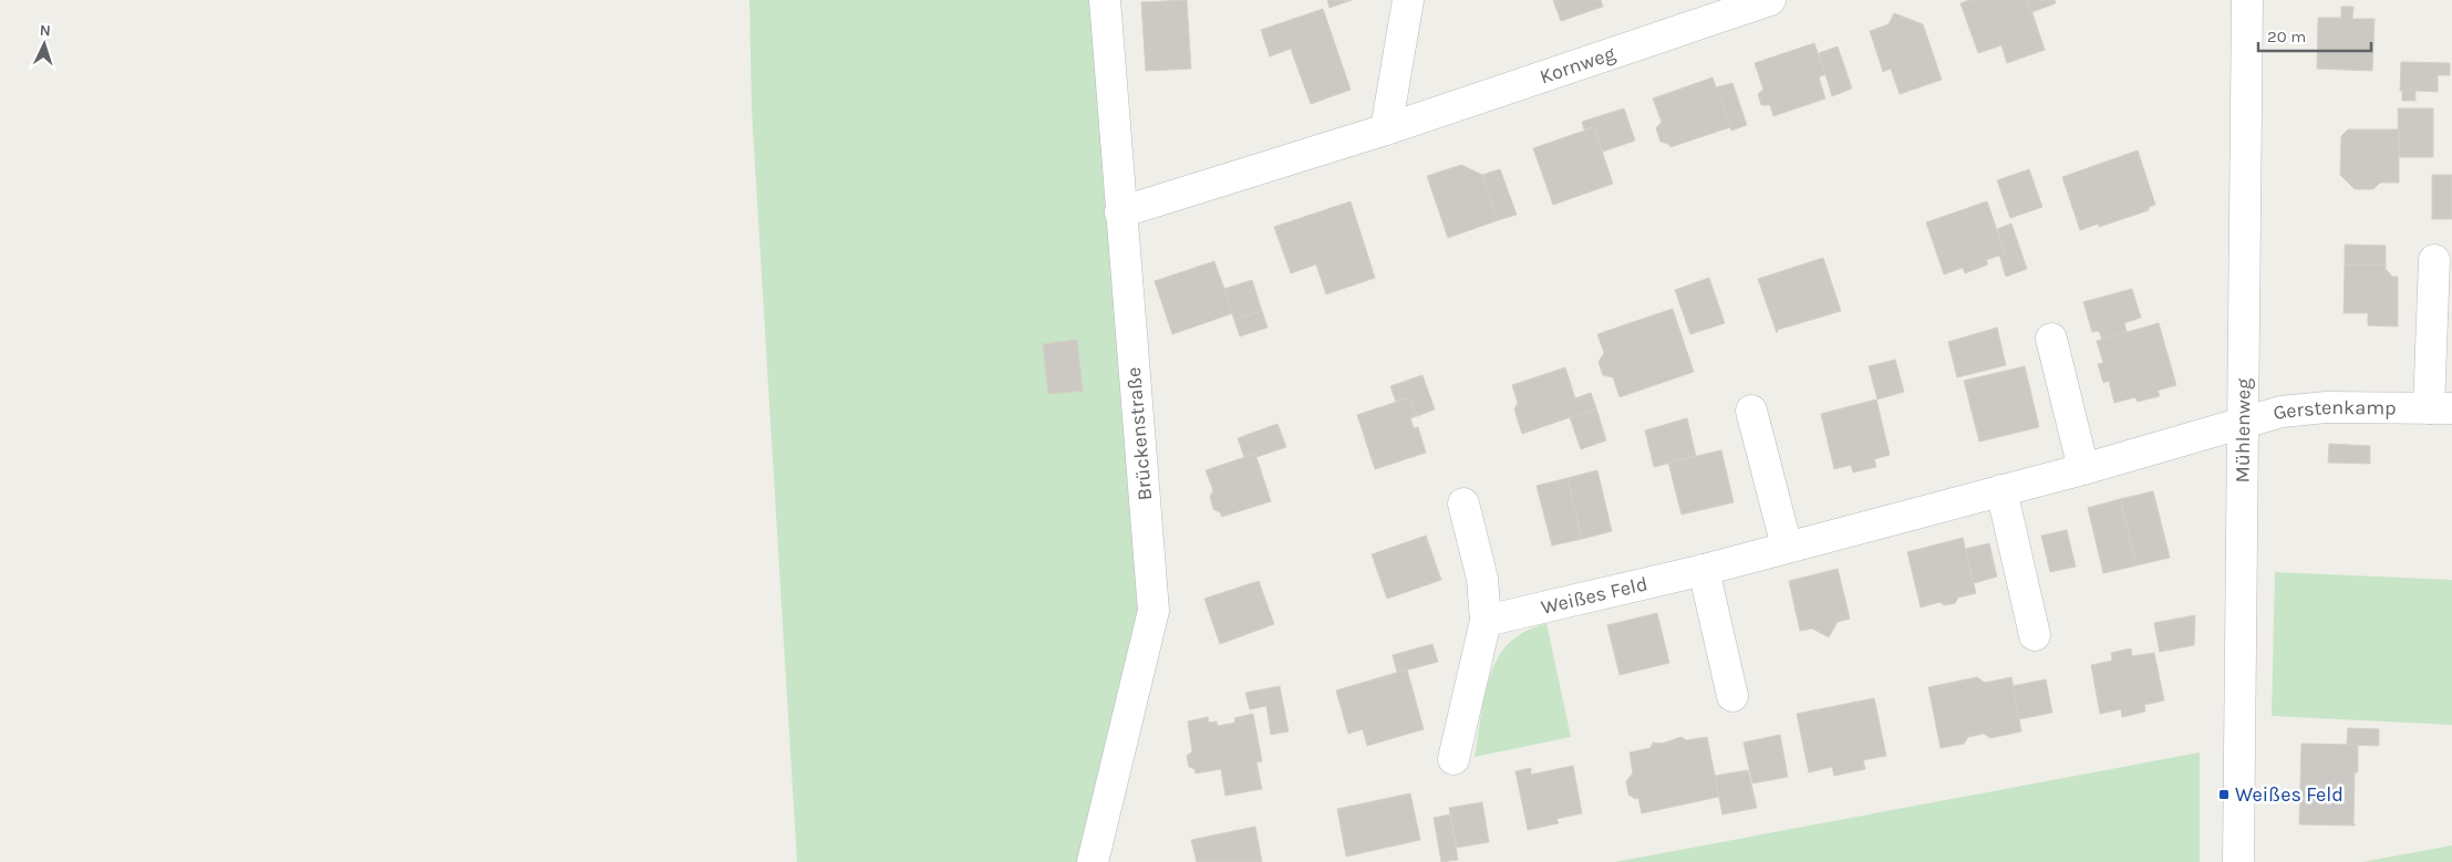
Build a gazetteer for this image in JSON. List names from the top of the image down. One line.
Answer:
{"streets":{"street":["Kornweg","Gerstenkamp","Mühlenweg","Brückenstraße","Weißes Feld"]},"crossings":[["Kornweg","Brückenstraße"],["Gerstenkamp","Mühlenweg"],["Gerstenkamp","Weißes Feld"],["Mühlenweg","Weißes Feld"]],"places":{"transit":["Weißes Feld"]},"scale_bar":"20 m","north":"top"}
